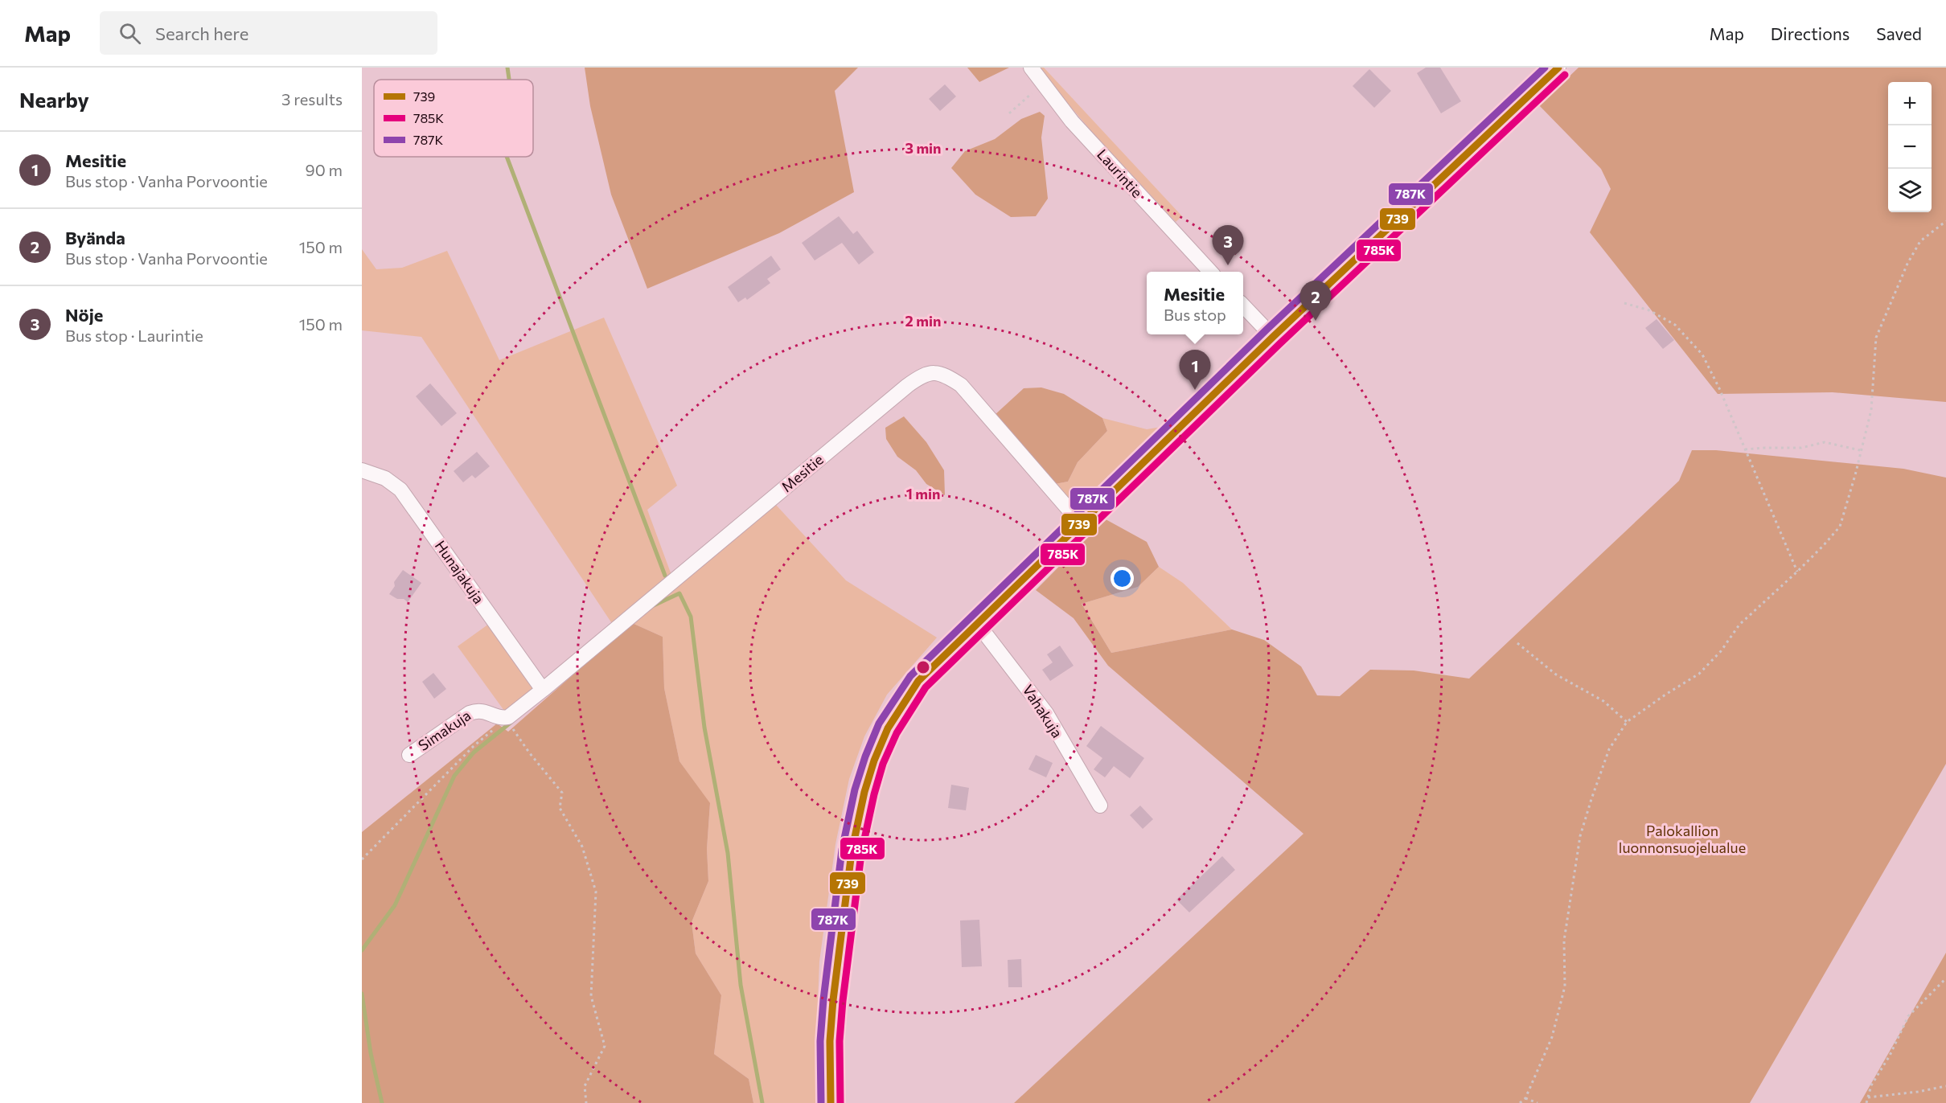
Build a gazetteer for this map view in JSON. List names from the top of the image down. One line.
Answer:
{"streets":{"street":["Laurintie","Mesitie","Hunajakuja","Vahakuja","Simakuja"]},"crossings":[["Mesitie","Hunajakuja"],["Mesitie","Simakuja"]],"parks":["Palokallion luonnonsuojelualue"],"lines":["transit line 739","transit line 787K","transit line 785K"],"legend":["739","785K","787K"],"page":{"header":"Map","search":"Search here","nav":["Map","Directions","Saved"],"heading":["Nearby","3 results"],"map_buttons":["+","−"],"list":[{"mark":"1","name":"Mesitie","note":"Bus stop · Vanha Porvoontie","value":"90 m"},{"mark":"2","name":"Byända","note":"Bus stop · Vanha Porvoontie","value":"150 m"},{"mark":"3","name":"Nöje","note":"Bus stop · Laurintie","value":"150 m"}],"pins":["3","2","1"],"popup":["Mesitie","Bus stop"]},"rings":["3 min","2 min","1 min"]}
